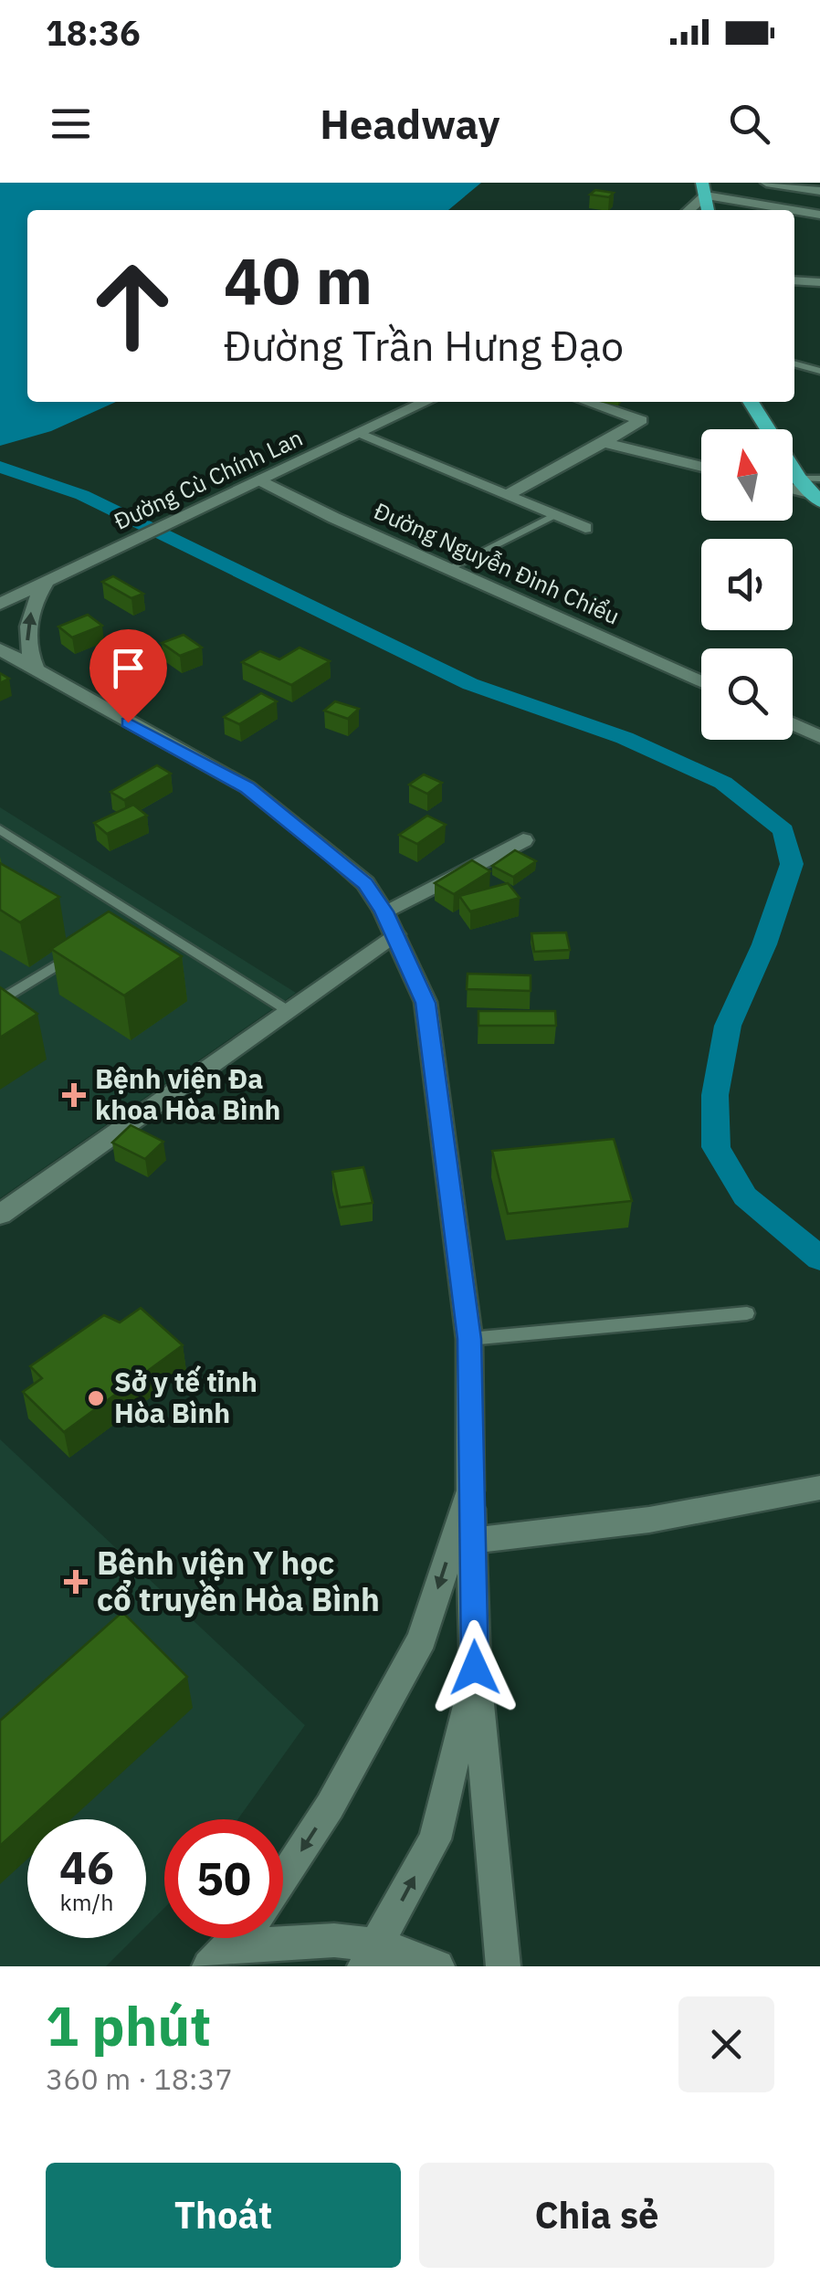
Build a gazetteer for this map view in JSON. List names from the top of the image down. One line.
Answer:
{"streets":{"main road":["Đường Cù Chính Lan","Đường Nguyễn Đình Chiểu"]},"crossings":[["Đường Cù Chính Lan","Đường Nguyễn Đình Chiểu"]],"places":{"health":["Bệnh viện Đa khoa Hòa Bình","Bệnh viện Y học cổ truyền Hòa Bình"],"other":["Sở y tế tỉnh Hòa Bình"]},"north":"top","page":{"status":"18:36","header":"Headway","turn":["40 m","Đường Trần Hưng Đạo"],"speed":"46 km/h","limit":"50","heading":["1 phút","360 m · 18:37"],"buttons":["Thoát","Chia sẻ"]}}
